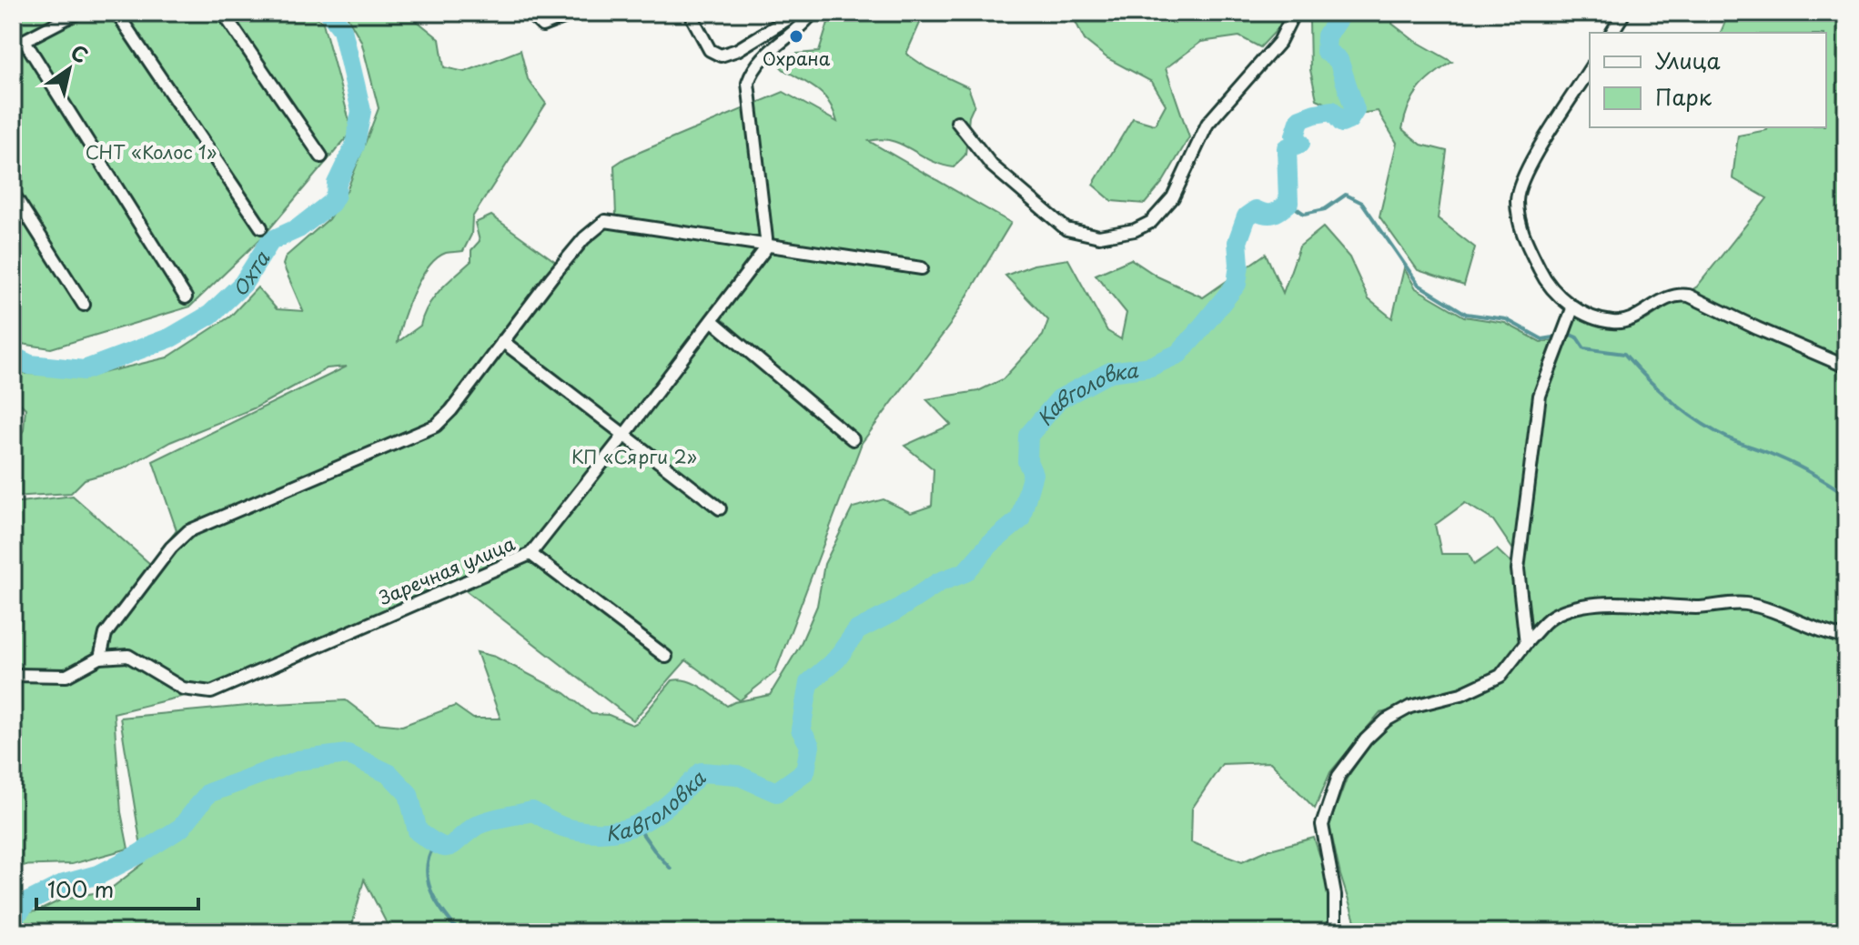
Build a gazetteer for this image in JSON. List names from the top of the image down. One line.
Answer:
{"streets":{"street":["Заречная улица"]},"water":["Охта","Кавголовка"],"parks":["СНТ «Колос 1»","КП «Сярги 2»"],"places":["Охрана"],"legend":["Улица","Парк"],"scale_bar":"100 m","north":"top right"}
